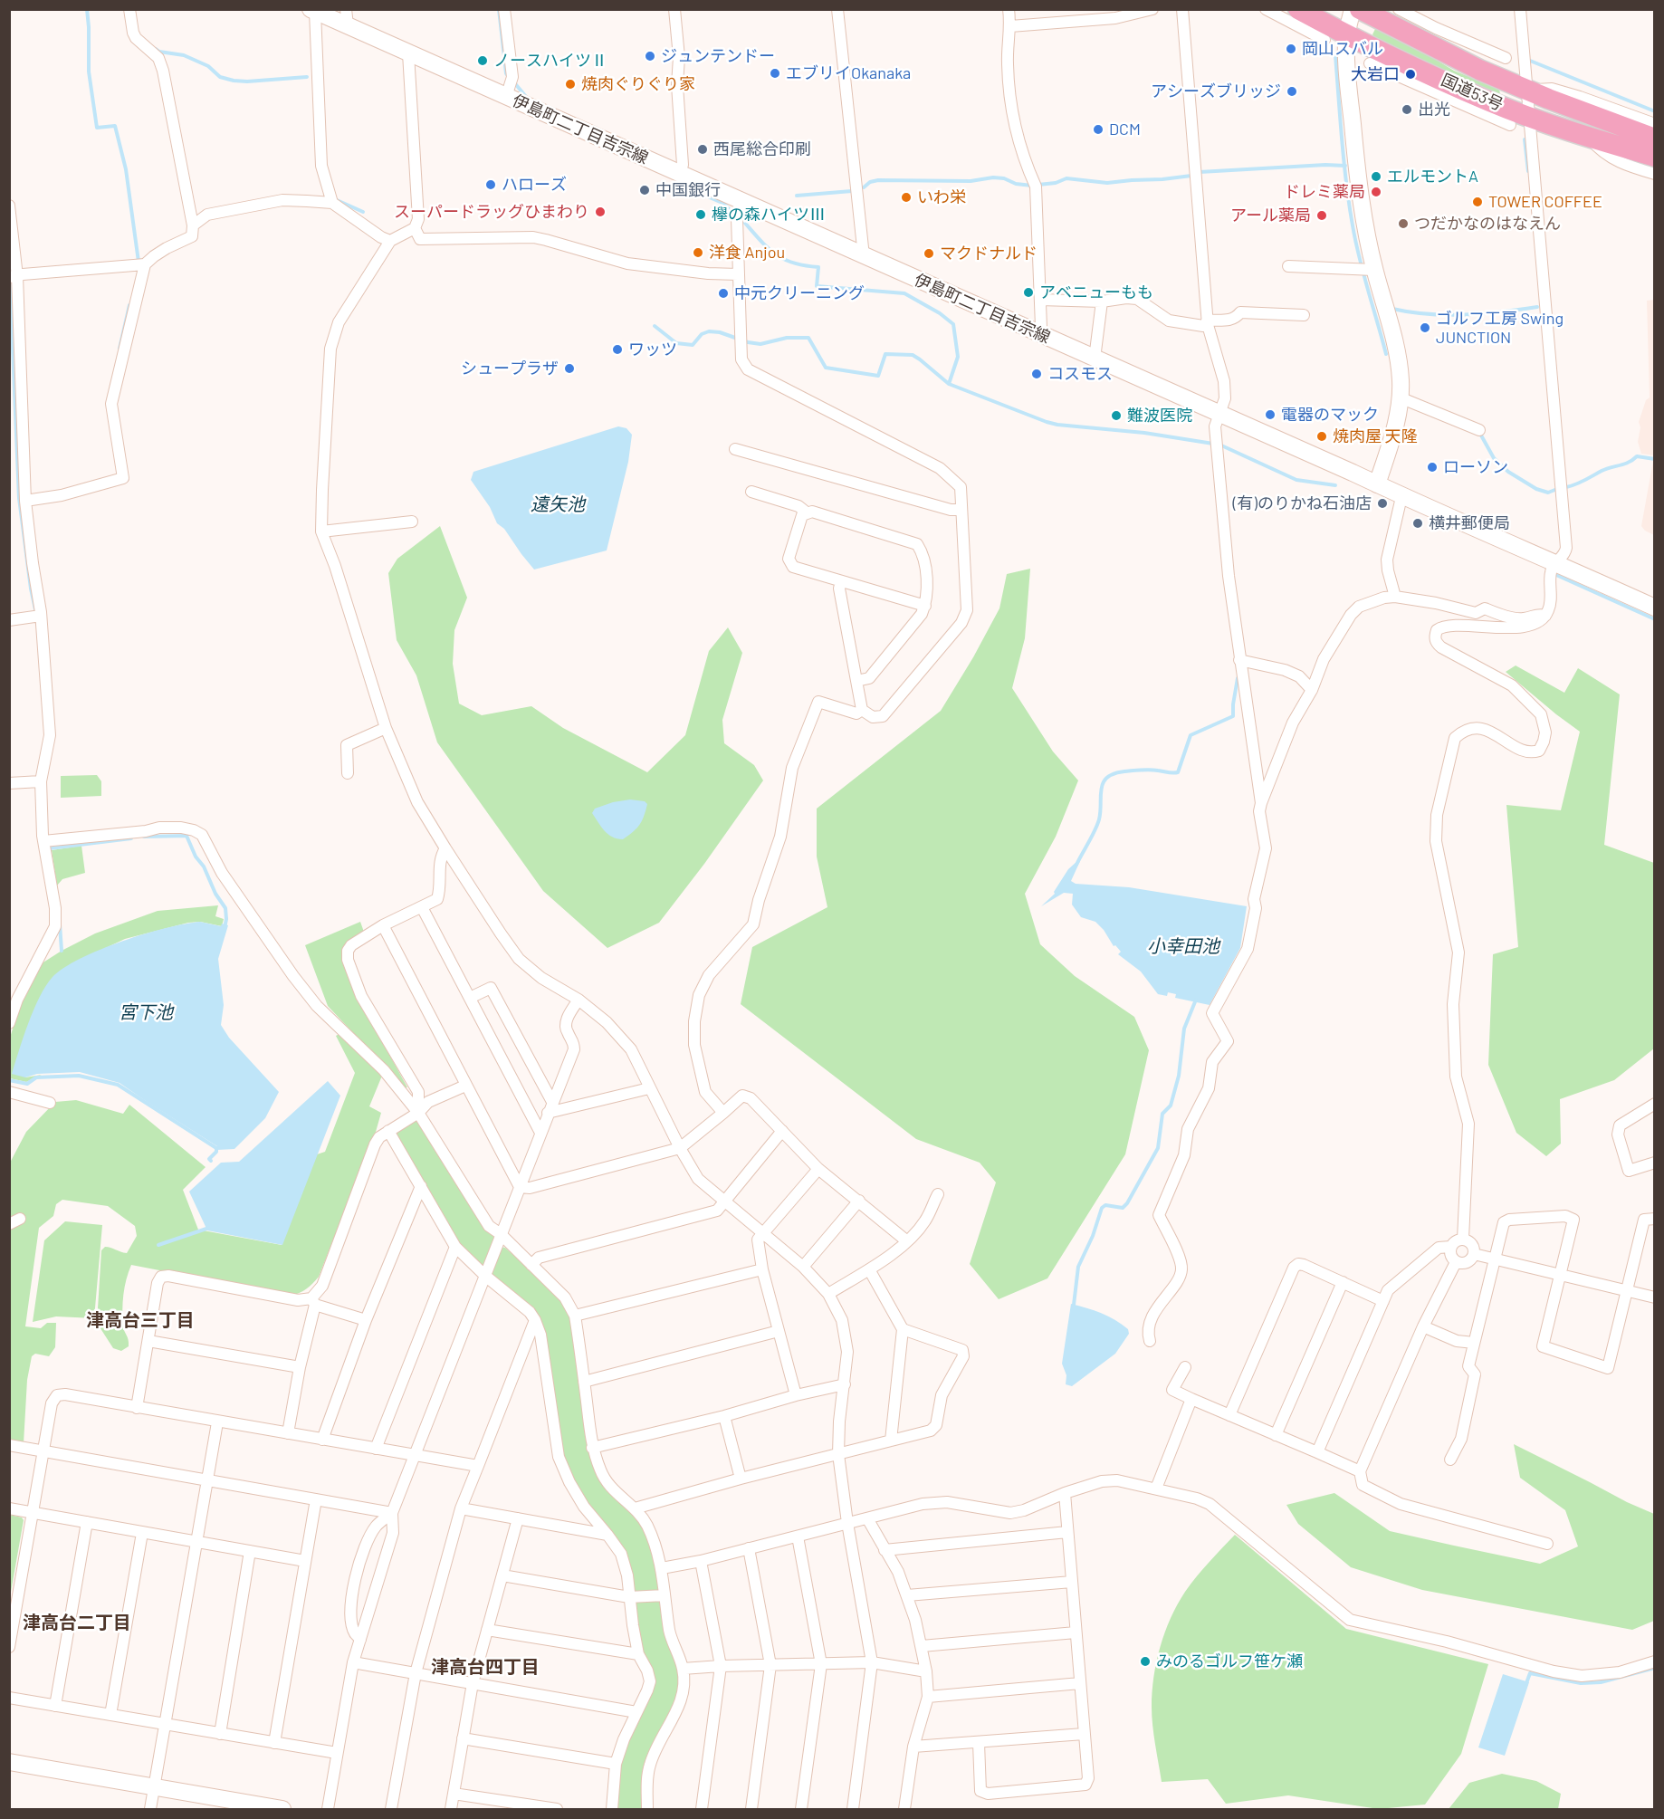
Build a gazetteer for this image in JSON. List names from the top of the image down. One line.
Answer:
{"streets":{"highway":["国道53号"],"street":["伊島町二丁目吉宗線"]},"districts":["津高台三丁目","津高台二丁目","津高台四丁目"],"water":["遠矢池","小幸田池","宮下池"],"places":["岡山スバル","ジュンテンドー","ノースハイツⅡ","エブリイOkanaka","大岩口","焼肉ぐりぐり家","アシーズブリッジ","出光","DCM","西尾総合印刷","エルモントA","ハローズ","中国銀行","ドレミ薬局","いわ栄","TOWER COFFEE","スーパードラッグひまわり","欅の森ハイツⅢ","アール薬局","つだかなのはなえん","洋食 Anjou","マクドナルド","アベニューもも","中元クリーニング","ゴルフ工房 Swing JUNCTION","ワッツ","シュープラザ","コスモス","電器のマック","難波医院","焼肉屋 天隆","ローソン","(有)のりかね石油店","横井郵便局","みのるゴルフ笹ケ瀬"]}
